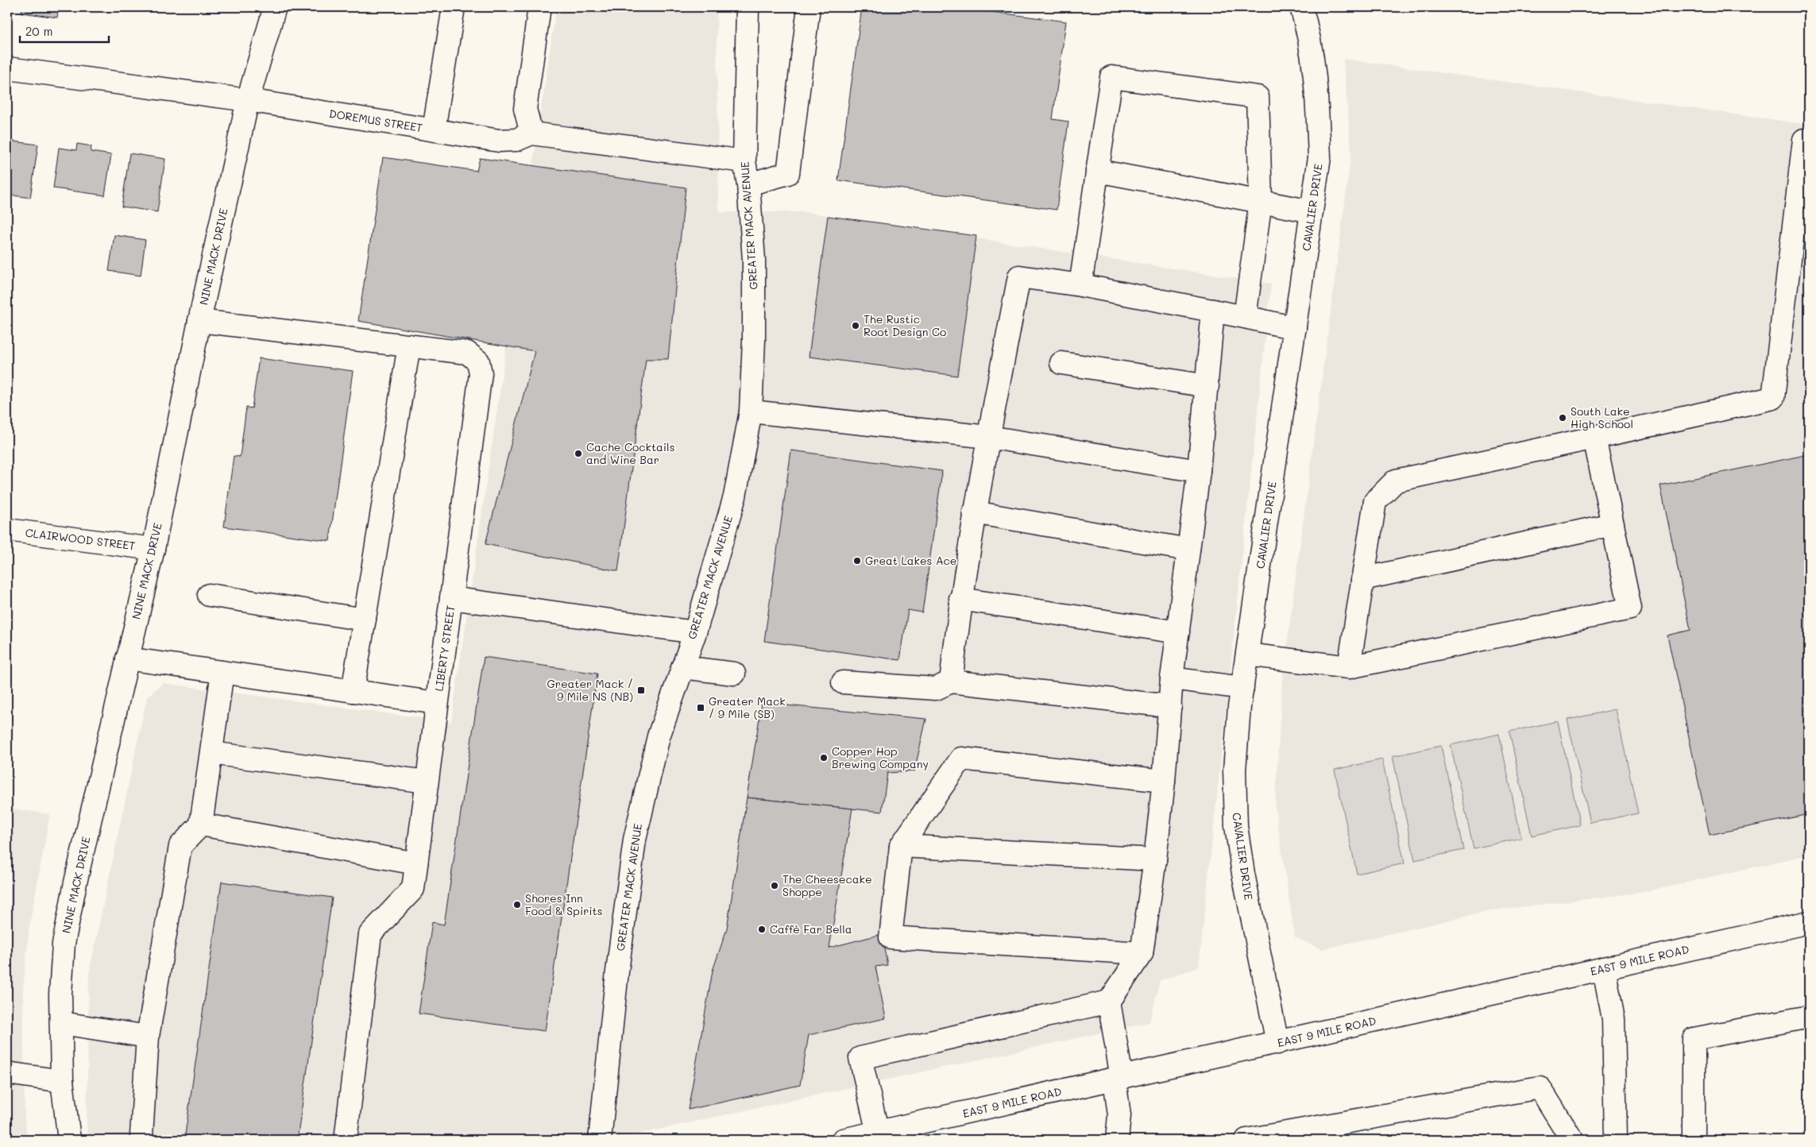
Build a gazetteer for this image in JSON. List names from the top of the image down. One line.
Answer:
{"streets":{"street":["DOREMUS STREET","CAVALIER DRIVE","GREATER MACK AVENUE","NINE MACK DRIVE","CLAIRWOOD STREET","LIBERTY STREET","EAST 9 MILE ROAD"]},"crossings":[["DOREMUS STREET","GREATER MACK AVENUE"],["DOREMUS STREET","NINE MACK DRIVE"],["CAVALIER DRIVE","EAST 9 MILE ROAD"],["GREATER MACK AVENUE","LIBERTY STREET"],["NINE MACK DRIVE","CLAIRWOOD STREET"],["NINE MACK DRIVE","LIBERTY STREET"]],"places":{"other":["The Rustic Root Design Co","South Lake High School","Cache Cocktails and Wine Bar","Great Lakes Ace","Copper Hop Brewing Company","The Cheesecake Shoppe","Shores Inn Food & Spirits","Caffè Far Bella"],"transit":["Greater Mack / 9 Mile NS (NB)","Greater Mack / 9 Mile (SB)"]},"scale_bar":"20 m"}
